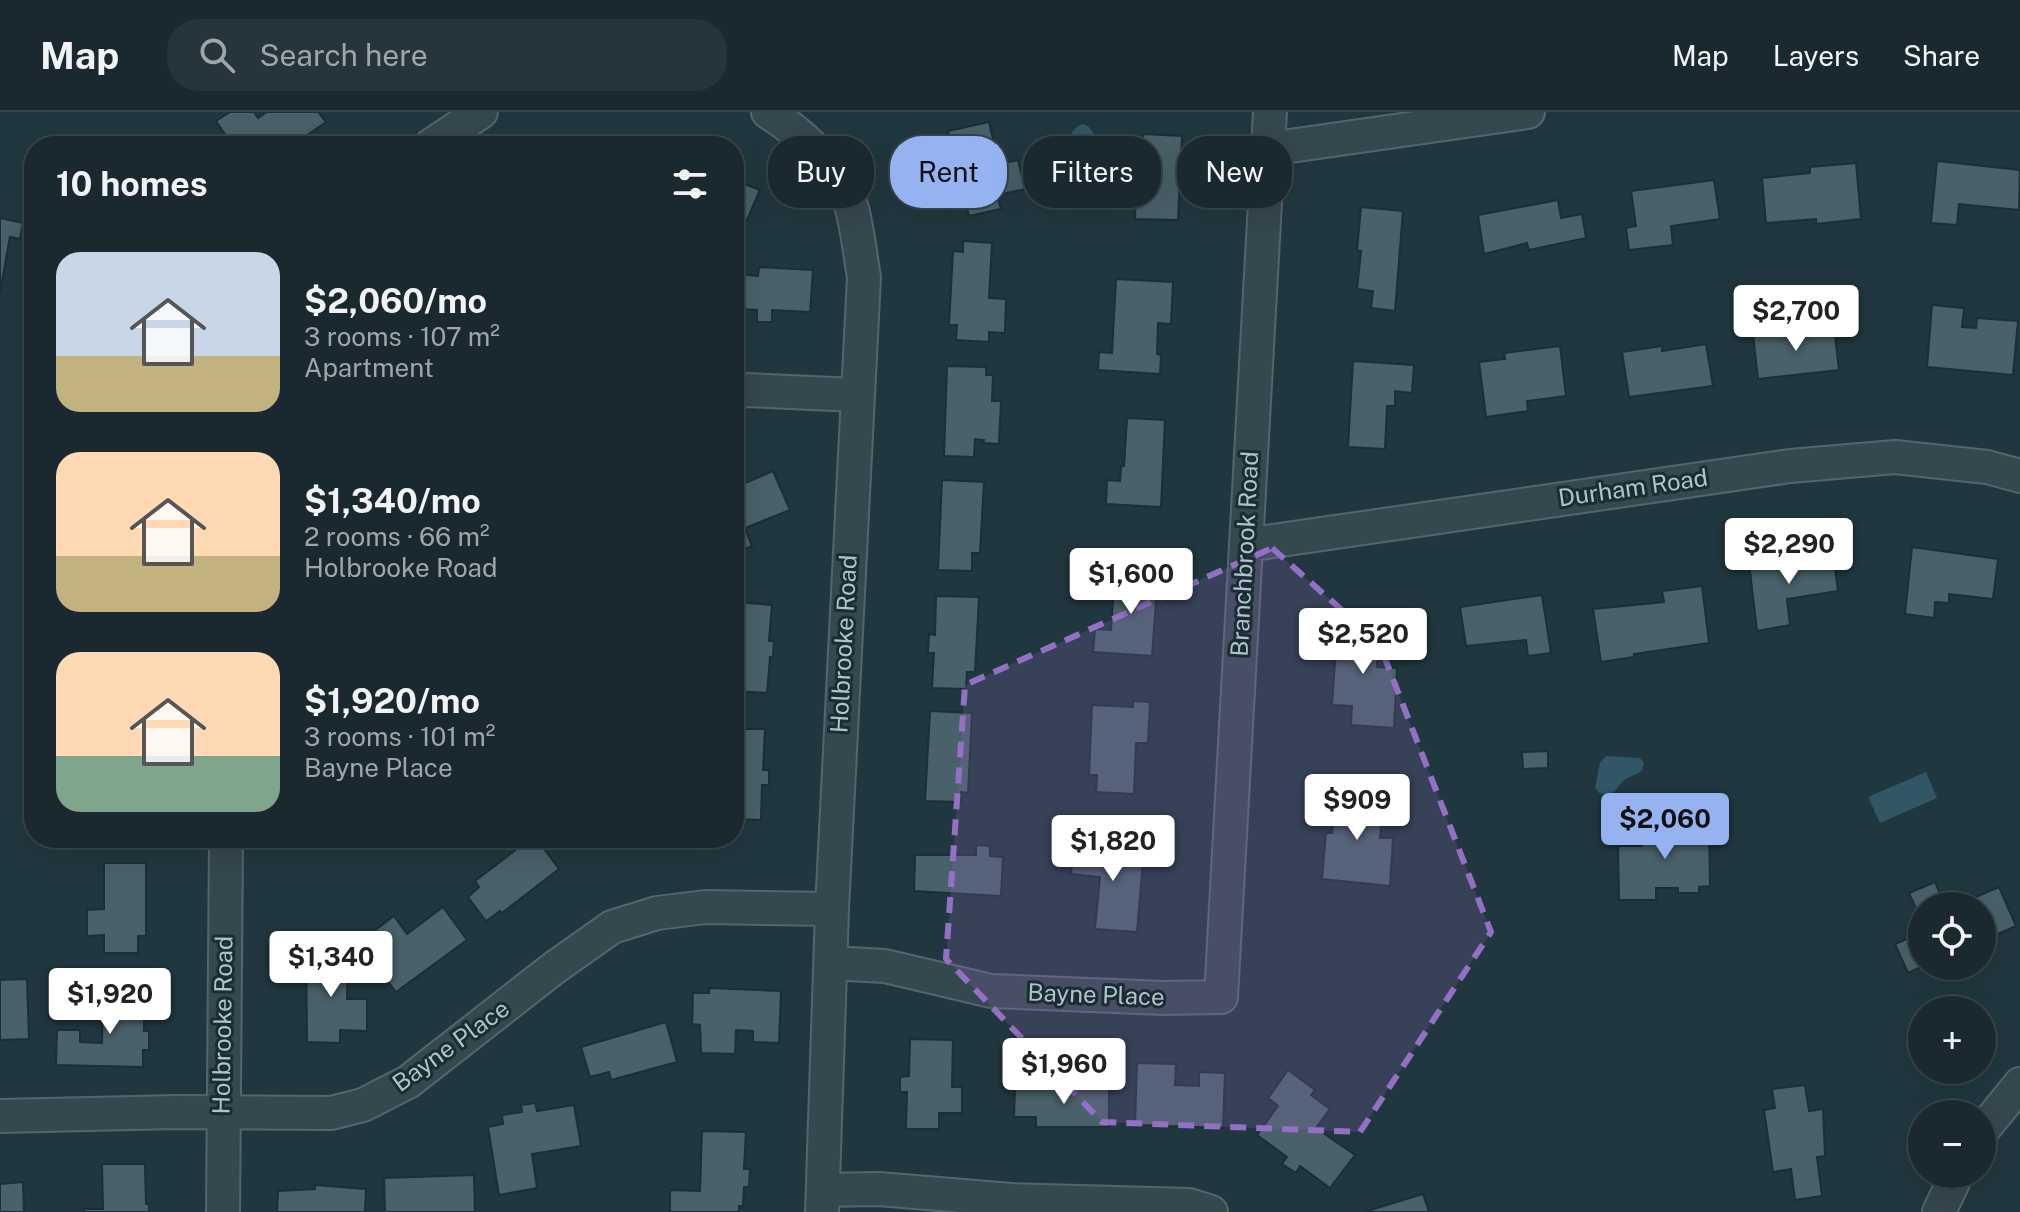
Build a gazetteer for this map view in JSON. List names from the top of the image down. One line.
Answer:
{"streets":{"street":["Durham Road","Branchbrook Road","Holbrooke Road","Bayne Place"]},"crossings":[["Durham Road","Branchbrook Road"],["Branchbrook Road","Bayne Place"],["Holbrooke Road","Bayne Place"]],"page":{"header":"Map","search":"Search here","nav":["Map","Layers","Share"],"chip":["Buy","Rent","Filters","New"],"heading":"10 homes","list":[{"name":"$2,060/mo","note":"3 rooms · 107 m² · Apartment"},{"name":"$1,340/mo","note":"2 rooms · 66 m² · Holbrooke Road"},{"name":"$1,920/mo","note":"3 rooms · 101 m² · Bayne Place"}],"price":["$2,700","$2,290","$1,600","$2,520","$909","$2,060","$1,820","$1,340","$1,920","$1,960"],"map_buttons":["+","−"]}}
